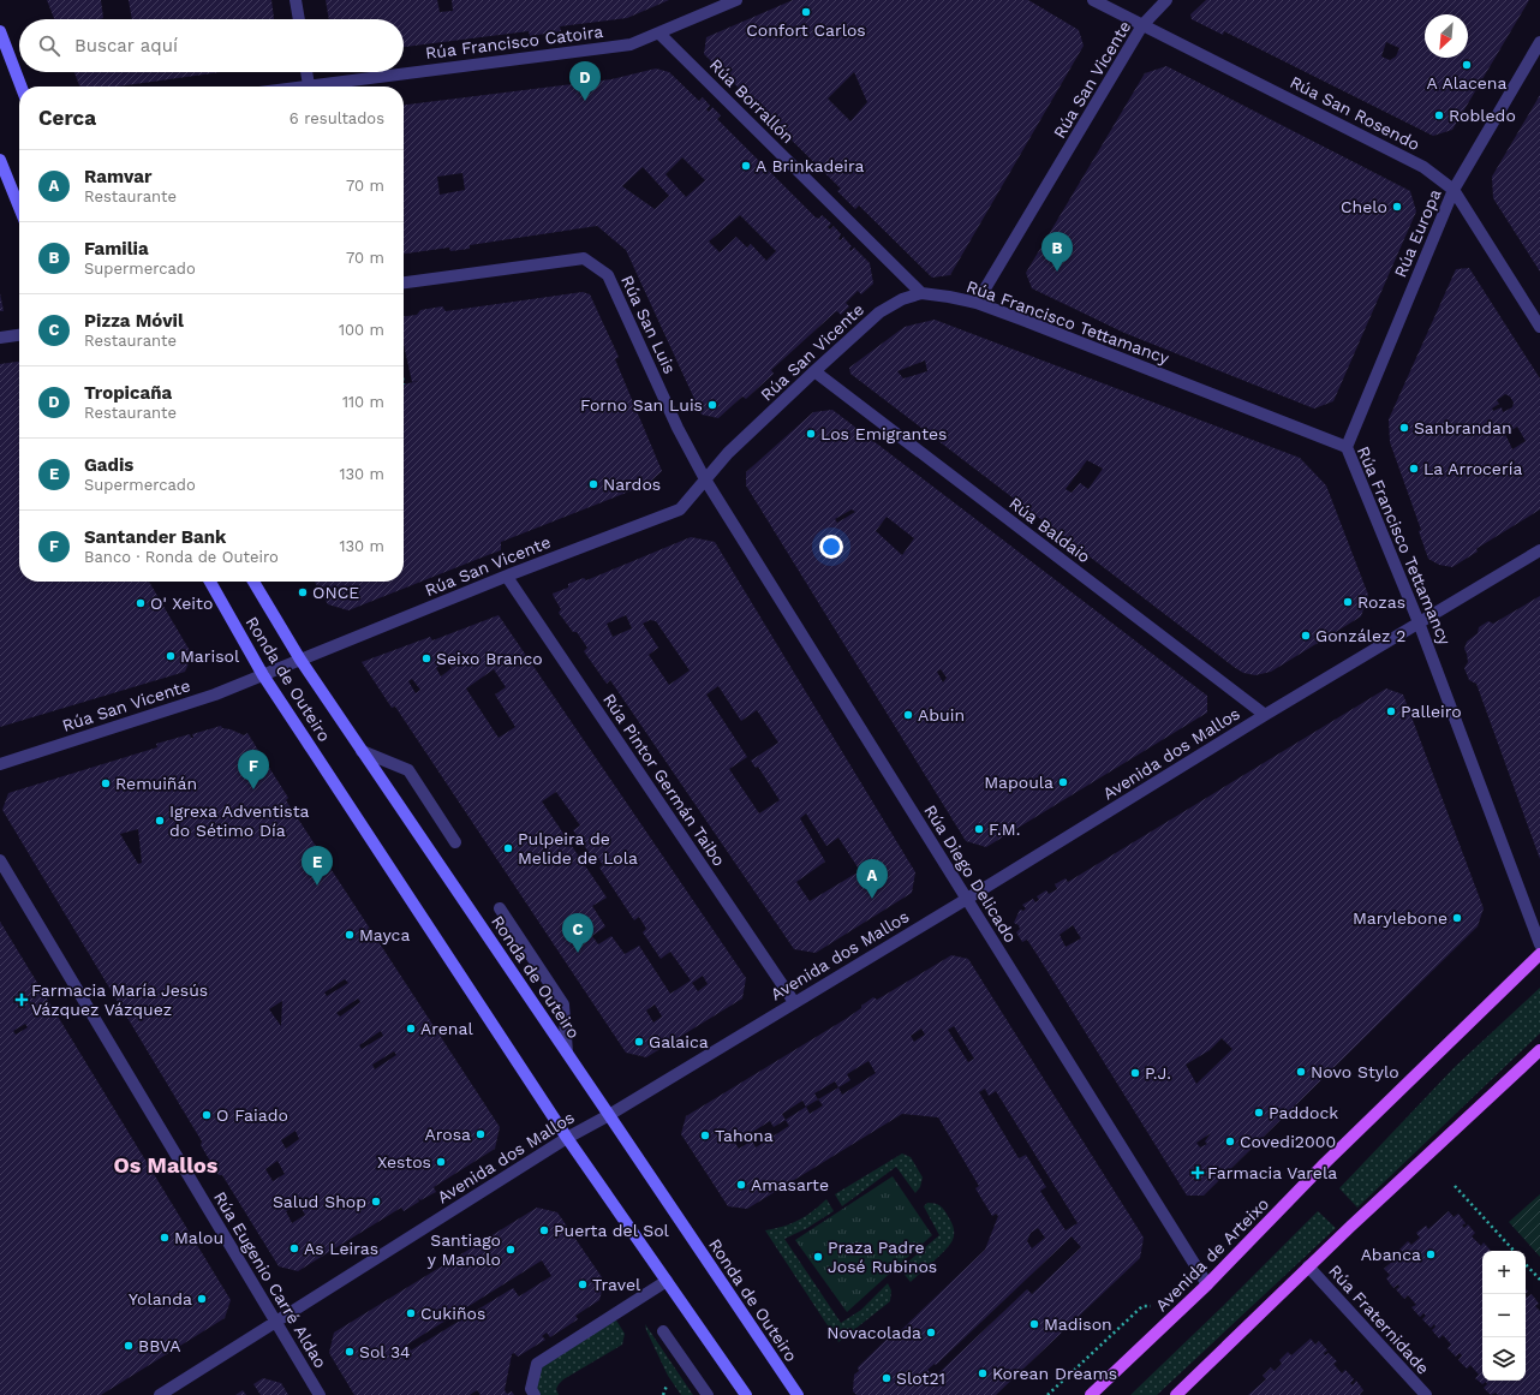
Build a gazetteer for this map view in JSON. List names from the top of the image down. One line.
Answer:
{"streets":{"main road":["Ronda de Outeiro","Avenida de Arteixo"],"street":["Rúa Francisco Catoira","Rúa San Vicente","Rúa Borrallón","Rúa San Rosendo","Rúa Europa","Rúa Francisco Tettamancy","Rúa San Luis","Rúa Baldaio","Avenida dos Mallos","Rúa Pintor Germán Taibo","Rúa Diego Delicado","Rúa Eugenio Carré Aldao","Rúa Fraternidade"]},"crossings":[["Rúa Francisco Catoira","Rúa Borrallón"],["Rúa San Vicente","Rúa Borrallón"],["Rúa San Vicente","Rúa San Rosendo"],["Rúa San Vicente","Rúa Francisco Tettamancy"],["Rúa San Vicente","Rúa San Luis"],["Rúa San Vicente","Rúa Baldaio"],["Rúa San Vicente","Ronda de Outeiro"],["Rúa San Vicente","Rúa Pintor Germán Taibo"],["Rúa San Vicente","Rúa Diego Delicado"],["Rúa Borrallón","Rúa Francisco Tettamancy"],["Rúa San Rosendo","Rúa Europa"],["Rúa Europa","Rúa Francisco Tettamancy"],["Rúa Francisco Tettamancy","Avenida dos Mallos"],["Rúa San Luis","Rúa Diego Delicado"],["Rúa Baldaio","Avenida dos Mallos"],["Ronda de Outeiro","Avenida dos Mallos"],["Avenida dos Mallos","Rúa Pintor Germán Taibo"],["Avenida dos Mallos","Rúa Diego Delicado"],["Avenida dos Mallos","Rúa Eugenio Carré Aldao"],["Rúa Diego Delicado","Avenida de Arteixo"]],"districts":["Os Mallos"],"places":{"other":["Confort Carlos","A Alacena","Robledo","A Brinkadeira","Chelo","Forno San Luis","Sanbrandan","Los Emigrantes","La Arrocería","Nardos","ONCE","Rozas","O' Xeito","González 2","Marisol","Seixo Branco","Palleiro","Abuin","Mapoula","Remuiñán","Igrexa Adventista do Sétimo Día","F.M.","Pulpeira de Melide de Lola","Marylebone","Mayca","Arenal","Galaica","Novo Stylo","P.J.","Paddock","O Faiado","Arosa","Tahona","Covedi2000","Xestos","Amasarte","Salud Shop","Puerta del Sol","Malou","As Leiras","Santiago y Manolo","Abanca","Praza Padre José Rubinos","Travel","Yolanda","Cukiños","Madison","Novacolada","BBVA","Sol 34","Korean Dreams","Slot21"],"health":["Farmacia María Jesús Vázquez Vázquez","Farmacia Varela"]},"north":"bottom left","page":{"search":"Buscar aquí","pins":["D","B","F","E","A","C"],"heading":["Cerca","6 resultados"],"list":[{"mark":"A","name":"Ramvar","note":"Restaurante","value":"70 m"},{"mark":"B","name":"Familia","note":"Supermercado","value":"70 m"},{"mark":"C","name":"Pizza Móvil","note":"Restaurante","value":"100 m"},{"mark":"D","name":"Tropicaña","note":"Restaurante","value":"110 m"},{"mark":"E","name":"Gadis","note":"Supermercado","value":"130 m"},{"mark":"F","name":"Santander Bank","note":"Banco · Ronda de Outeiro","value":"130 m"}],"map_buttons":["+","−"]}}
